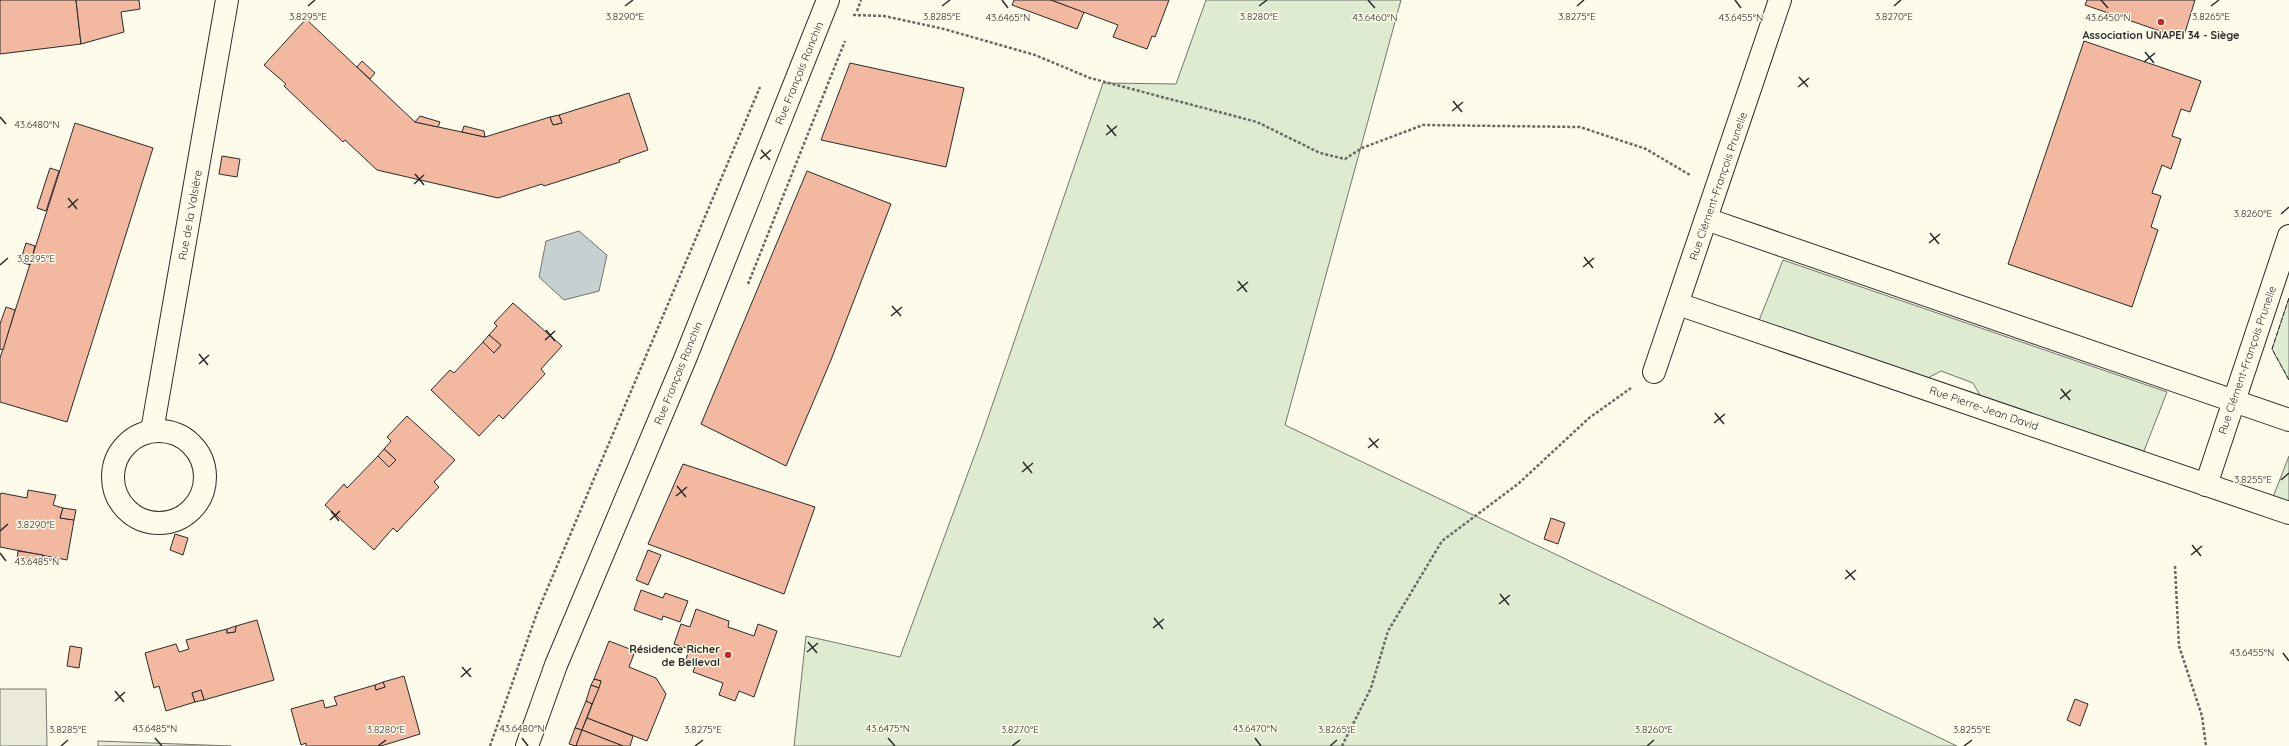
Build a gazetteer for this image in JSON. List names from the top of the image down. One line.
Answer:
{"streets":{"street":["Rue François Ranchin","Rue Clément-François Prunelle","Rue de la Valsière","Rue Pierre-Jean David"]},"crossings":[["Rue Clément-François Prunelle","Rue Pierre-Jean David"]],"places":["Association UNAPEI 34 - Siège","Résidence Richer de Belleval"],"coordinates":["3.8295°E","3.8290°E","3.8275°E","3.8270°E","3.8285°E","3.8280°E","3.8265°E","43.6450°N","43.6465°N","43.6460°N","43.6455°N","43.6480°N","3.8260°E","3.8255°E","43.6485°N","43.6475°N","43.6470°N"]}
